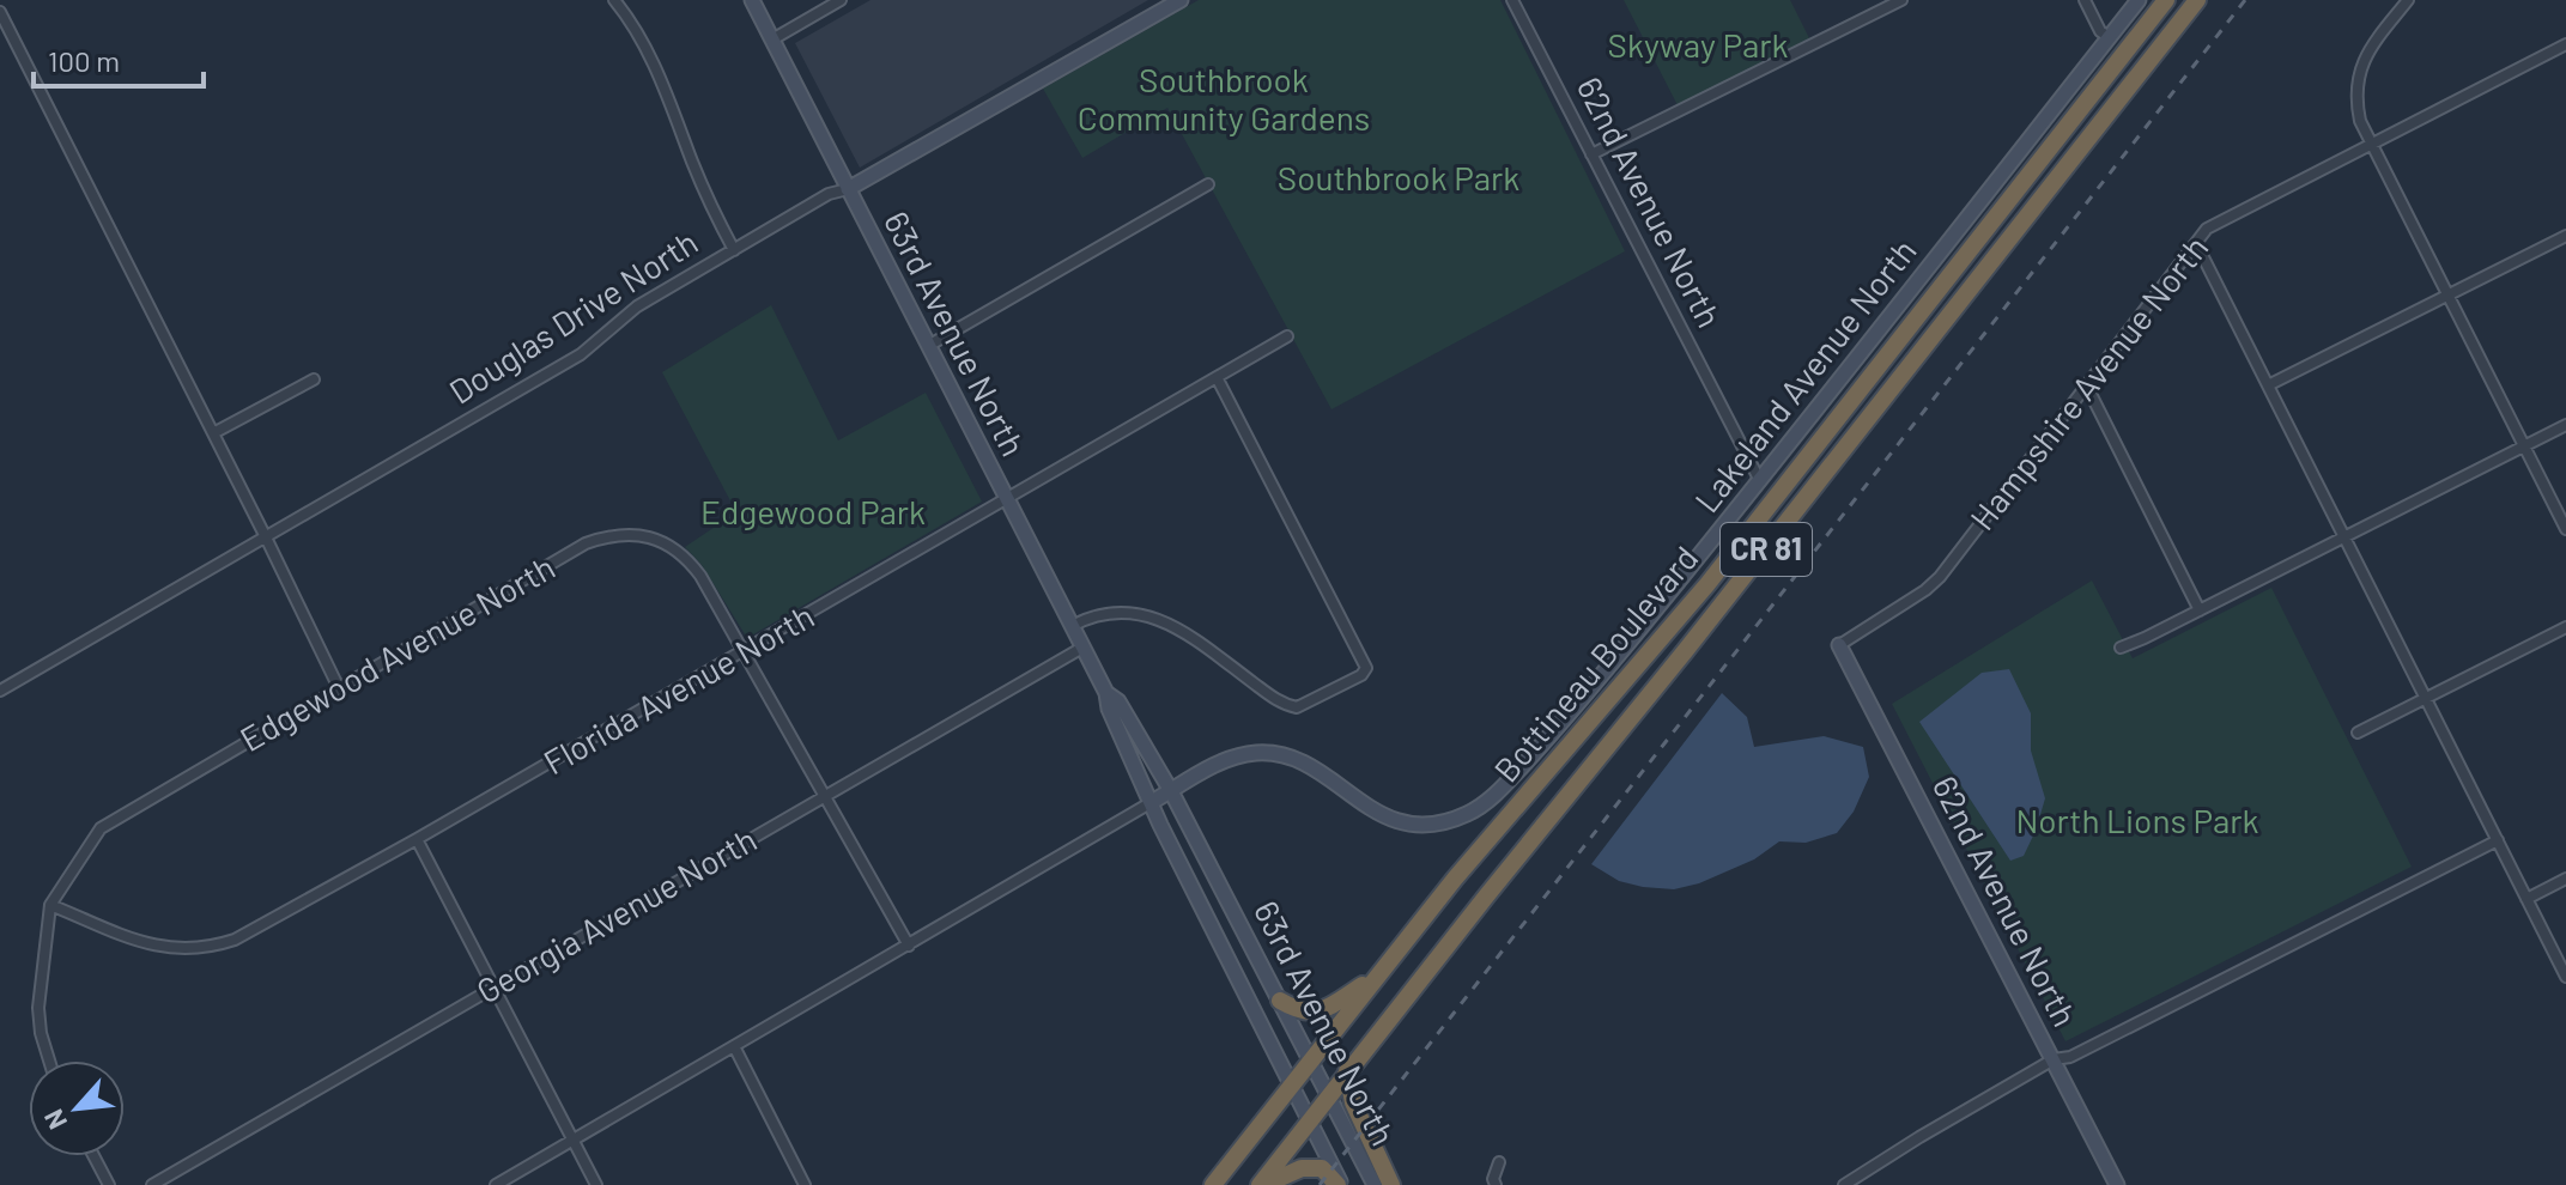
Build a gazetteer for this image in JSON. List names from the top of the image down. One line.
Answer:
{"streets":{"highway":["CR 81","Bottineau Boulevard"],"street":["62nd Avenue North","Douglas Drive North","63rd Avenue North","Lakeland Avenue North","Hampshire Avenue North","Edgewood Avenue North","Florida Avenue North","Georgia Avenue North"]},"crossings":[["62nd Avenue North","Lakeland Avenue North"],["62nd Avenue North","Hampshire Avenue North"],["Douglas Drive North","63rd Avenue North"],["63rd Avenue North","Lakeland Avenue North"],["63rd Avenue North","Bottineau Boulevard"],["63rd Avenue North","Florida Avenue North"],["63rd Avenue North","Georgia Avenue North"],["Edgewood Avenue North","Florida Avenue North"],["Edgewood Avenue North","Georgia Avenue North"]],"parks":["Skyway Park","Southbrook Community Gardens","Southbrook Park","Edgewood Park","North Lions Park"],"scale_bar":"100 m","north":"bottom left"}
